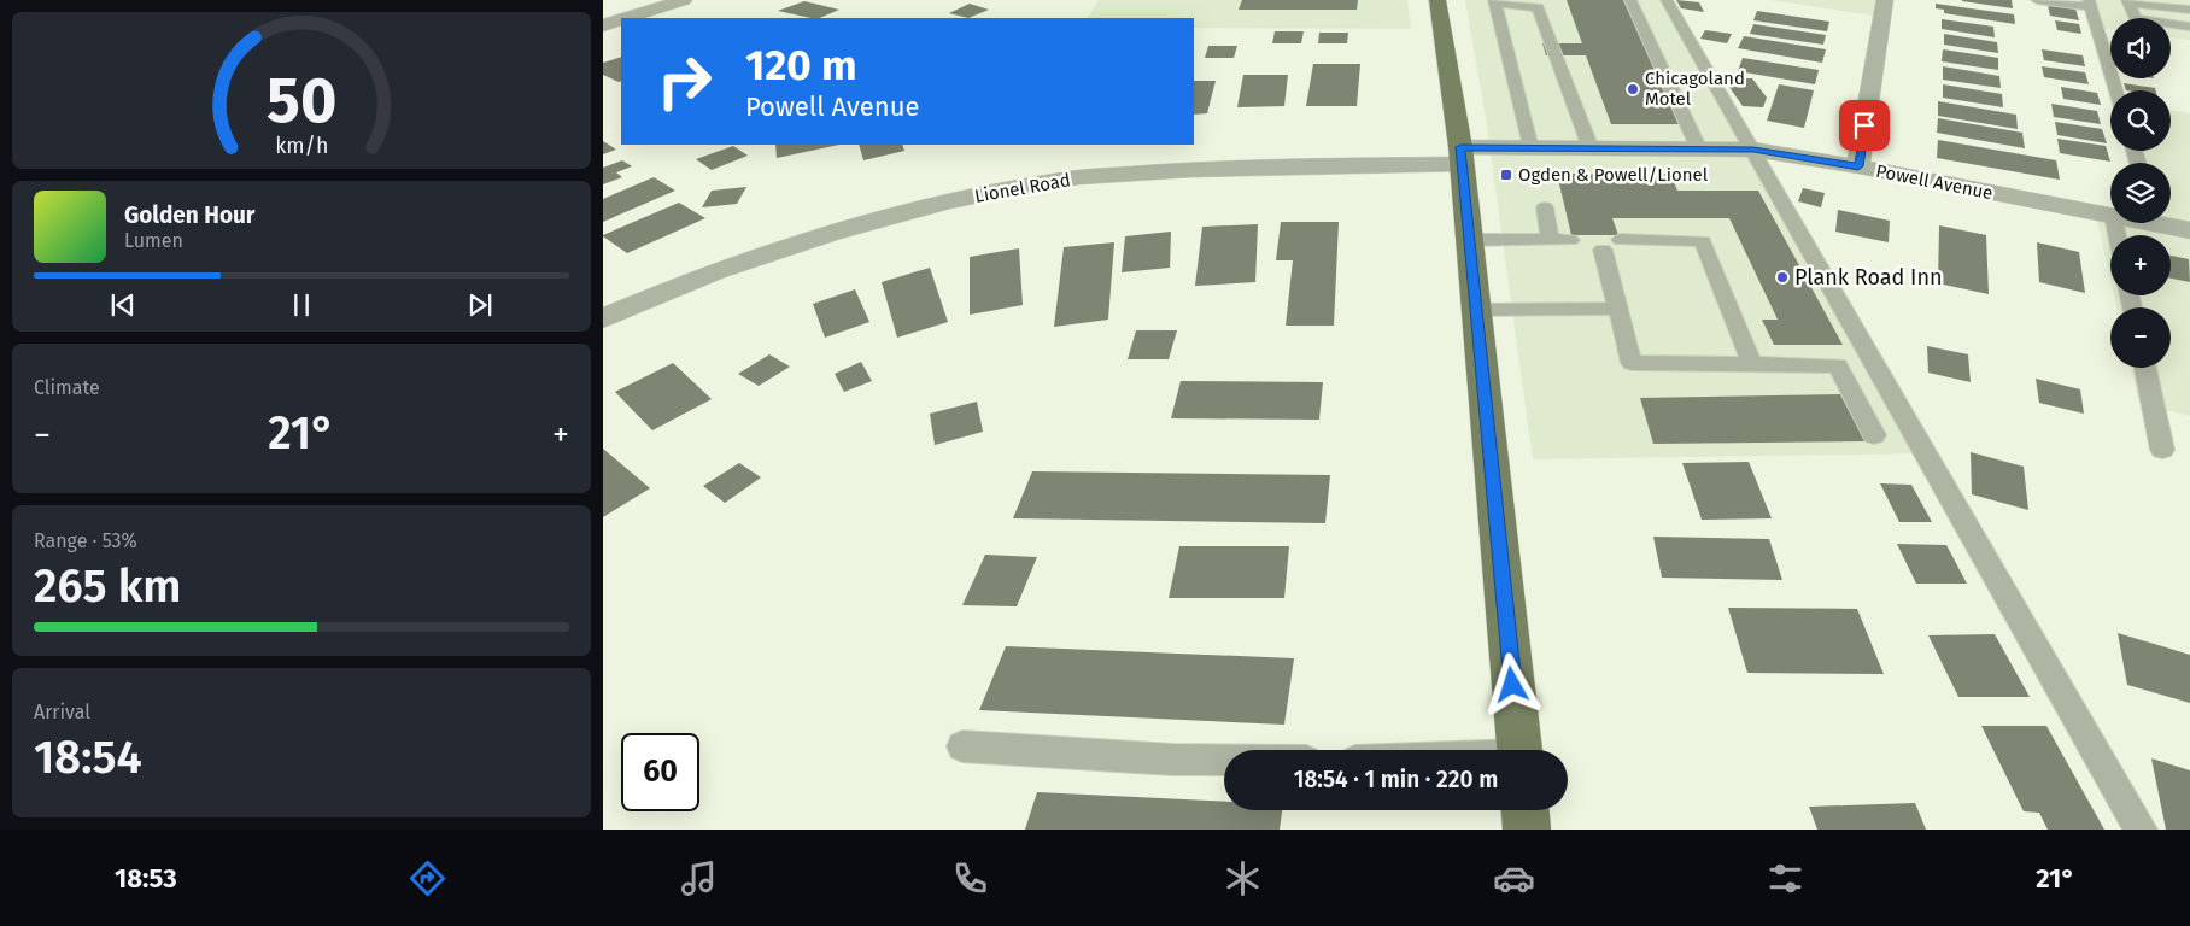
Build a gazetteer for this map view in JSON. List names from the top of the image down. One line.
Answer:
{"streets":{"street":["Powell Avenue","Lionel Road"]},"crossings":[["Powell Avenue","Lionel Road"]],"places":{"other":["Chicagoland Motel","Plank Road Inn"],"transit":["Ogden & Powell/Lionel"]},"page":{"map_buttons":["+","−"],"turn":["120 m","Powell Avenue"],"song":["Golden Hour","Lumen"],"tile":["Climate",["Range · 53%","265 km"],["Arrival","18:54"]],"heat":["−","21°","+"],"limit":"60","trip":"18:54 · 1 min · 220 m","tabs":["18:53","21°"],"gauge":["50","km/h"]}}
